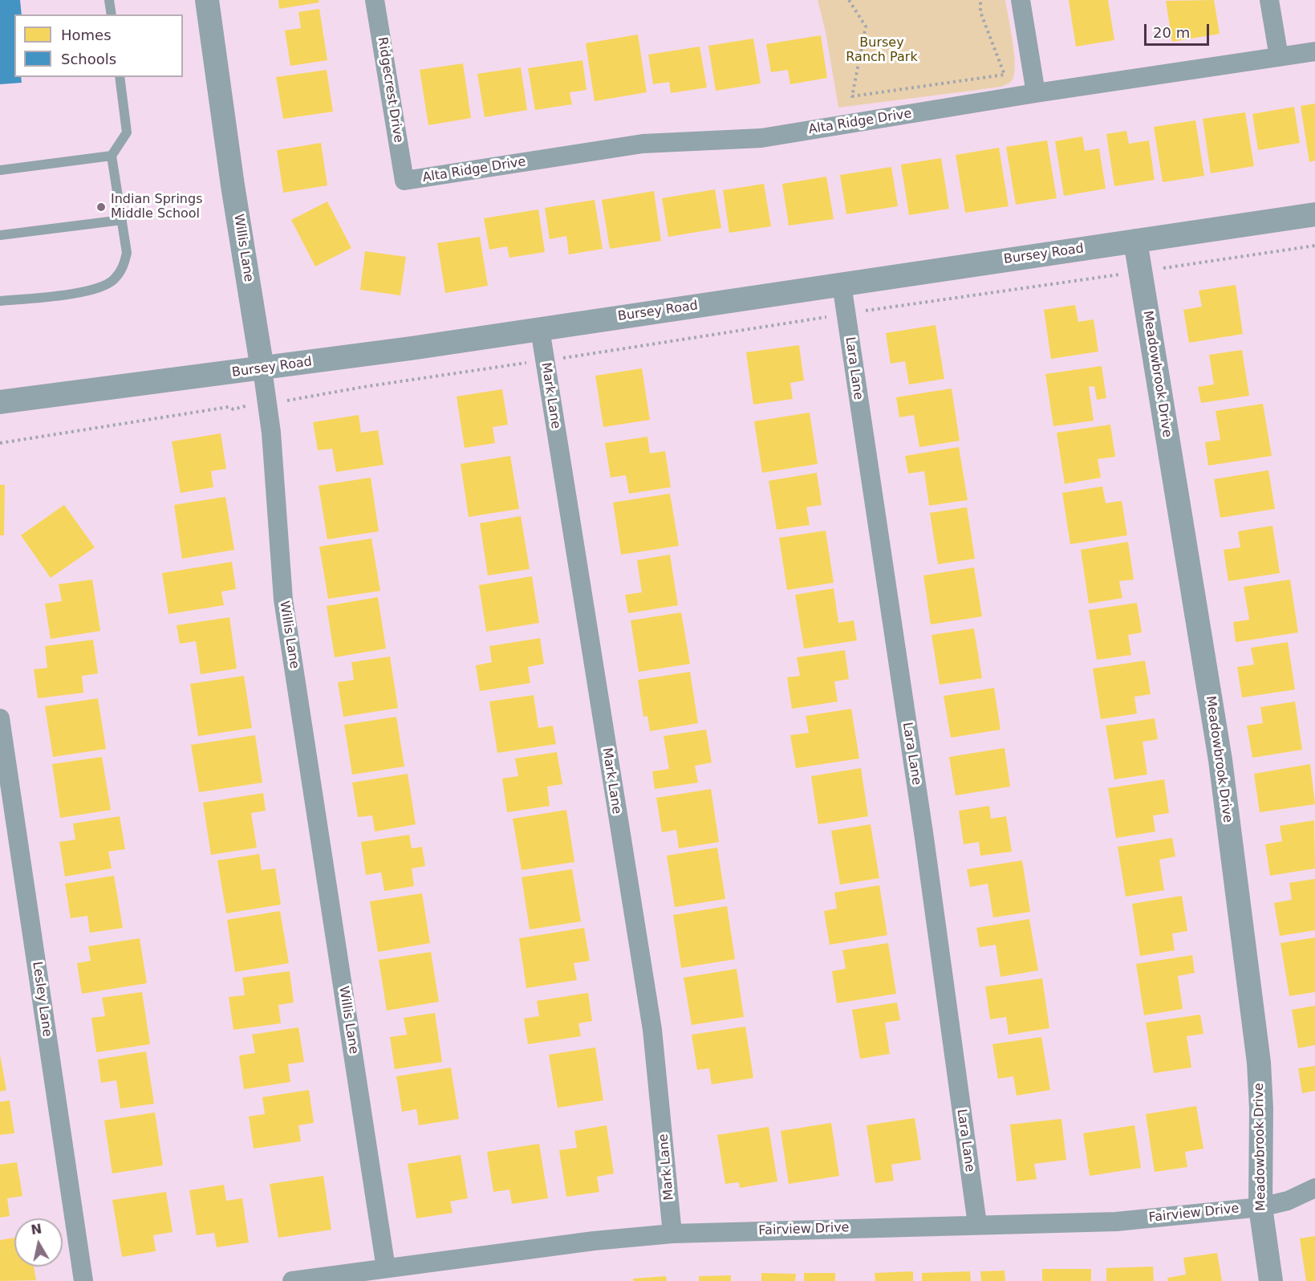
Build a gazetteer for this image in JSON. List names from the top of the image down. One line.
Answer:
{"streets":{"street":["Ridgecrest Drive","Alta Ridge Drive","Willis Lane","Bursey Road","Lara Lane","Meadowbrook Drive","Mark Lane","Lesley Lane","Fairview Drive"]},"crossings":[["Ridgecrest Drive","Alta Ridge Drive"],["Willis Lane","Bursey Road"],["Willis Lane","Fairview Drive"],["Bursey Road","Lara Lane"],["Bursey Road","Meadowbrook Drive"],["Bursey Road","Mark Lane"],["Lara Lane","Fairview Drive"],["Meadowbrook Drive","Fairview Drive"],["Mark Lane","Fairview Drive"]],"parks":["Bursey Ranch Park"],"places":["Indian Springs Middle School"],"legend":["Homes","Schools"],"scale_bar":"20 m","north":"top"}
